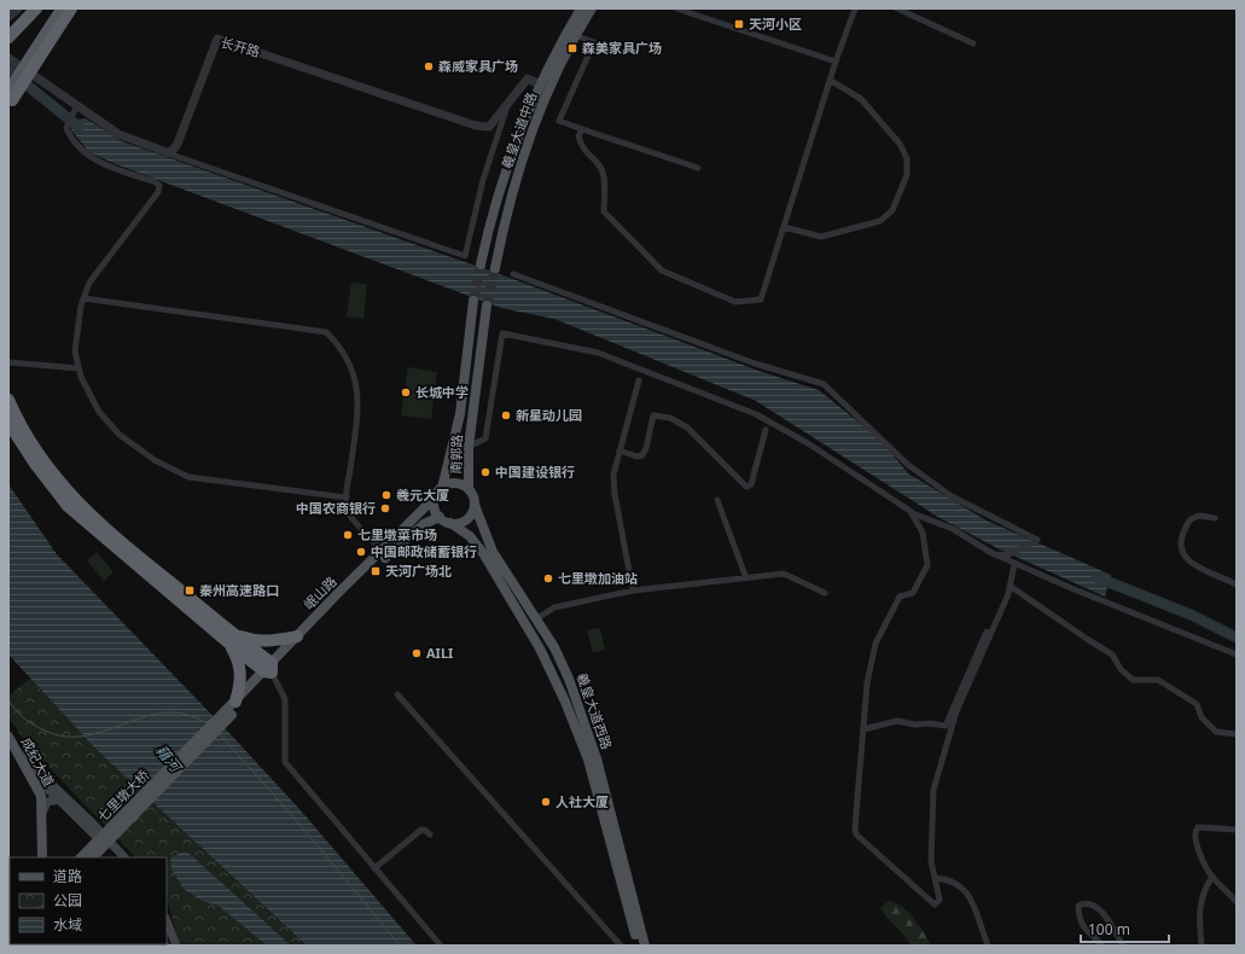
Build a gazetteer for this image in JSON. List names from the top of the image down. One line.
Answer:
{"streets":{"main road":["羲皇大道中路","南郭路","岷山路","羲皇大道西路","成纪大道","七里墩大桥"],"street":["长开路"]},"crossings":[["长开路","羲皇大道中路"],["南郭路","岷山路"],["南郭路","羲皇大道西路"],["岷山路","羲皇大道西路"],["岷山路","七里墩大桥"]],"water":["藉河"],"places":{"transit":["天河小区","森美家具广场","天河广场北","秦州高速路口"],"other":["森威家具广场","长城中学","新星动儿园","中国建设银行","羲元大厦","中国农商银行","七里墩菜市场","中国邮政储蓄银行","七里墩加油站","AILI","人社大厦"]},"legend":["道路","公园","水域"],"scale_bar":"100 m"}
